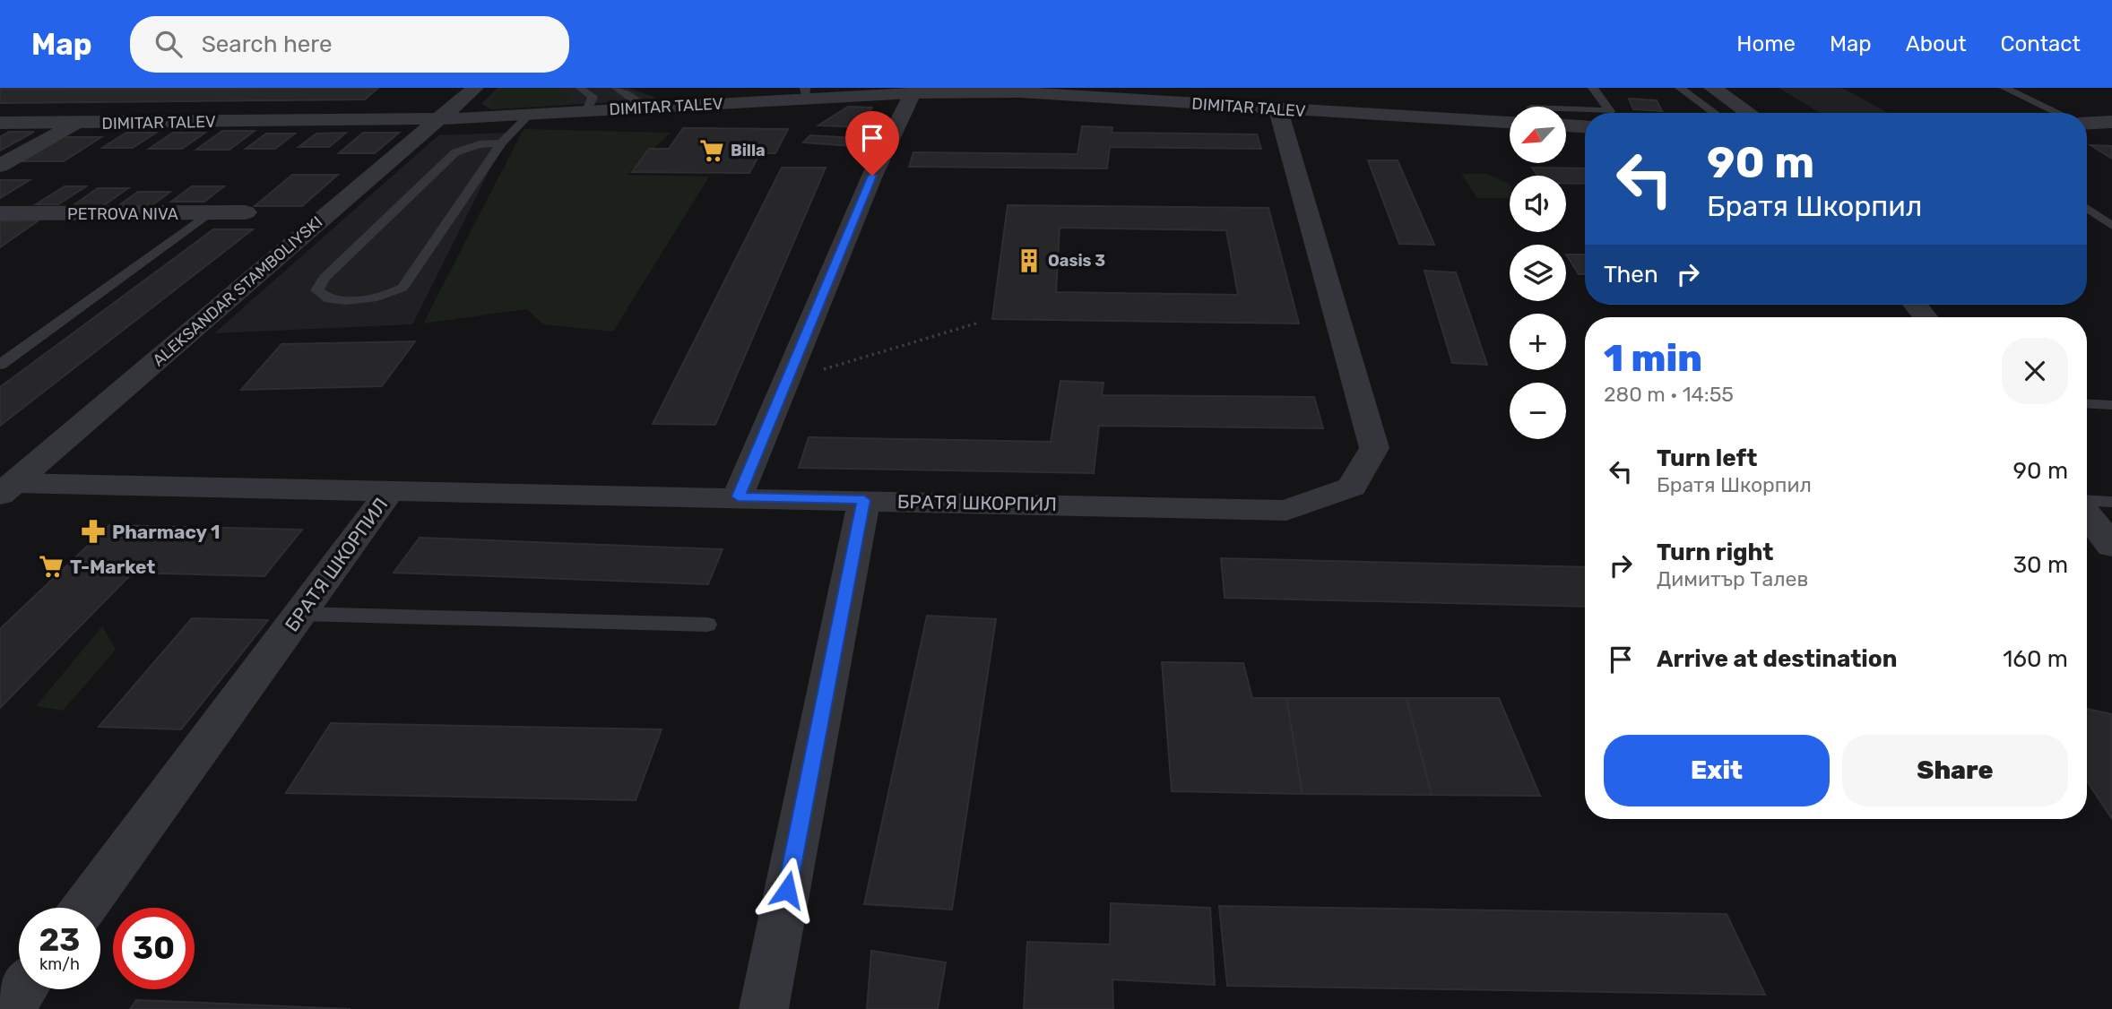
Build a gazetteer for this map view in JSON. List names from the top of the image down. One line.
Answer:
{"streets":{"street":["DIMITAR TALEV","PETROVA NIVA","ALEKSANDAR STAMBOLIYSKI","БРАТЯ ШКОРПИЛ"]},"crossings":[["DIMITAR TALEV","ALEKSANDAR STAMBOLIYSKI"],["DIMITAR TALEV","БРАТЯ ШКОРПИЛ"]],"places":{"supermarket":["Billa","T-Market"],"building":["Oasis 3"],"pharmacy":["Pharmacy 1"]},"north":"bottom left","page":{"header":"Map","search":"Search here","nav":["Home","Map","About","Contact"],"map_buttons":["+","−"],"turn":["90 m","Братя Шкорпил"],"then":"Then","heading":["1 min","280 m · 14:55"],"list":[{"name":"Turn left","note":"Братя Шкорпил","value":"90 m"},{"name":"Turn right","note":"Димитър Талев","value":"30 m"},{"name":"Arrive at destination","value":"160 m"}],"buttons":["Exit","Share"],"speed":"23 km/h","limit":"30"}}
